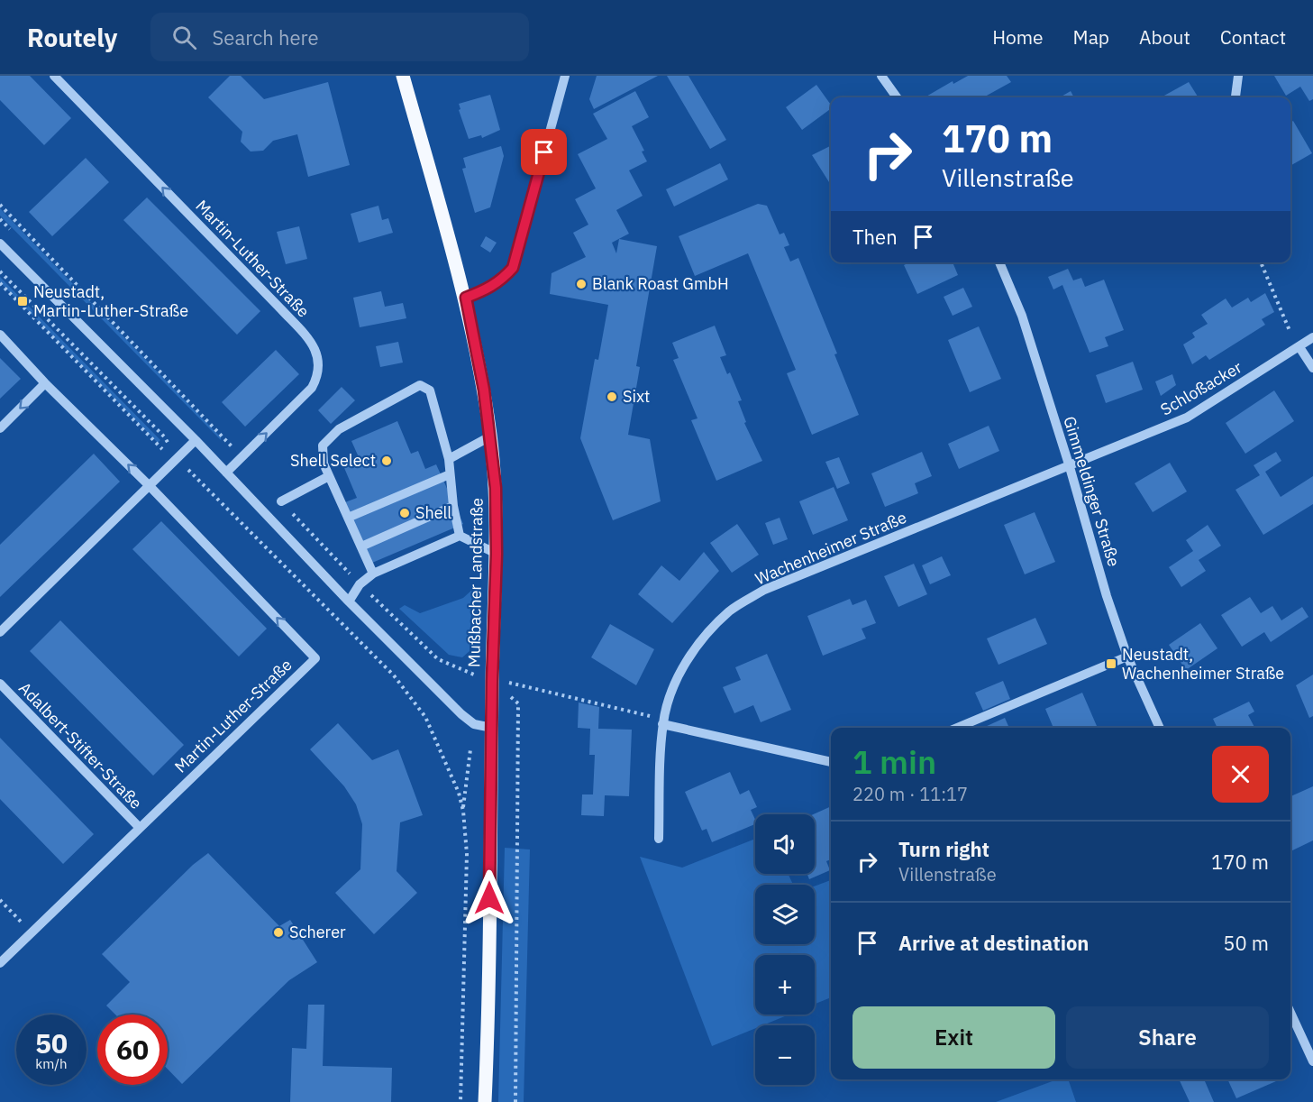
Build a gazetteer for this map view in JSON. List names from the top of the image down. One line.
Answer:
{"streets":{"main road":["Mußbacher Landstraße"],"street":["Martin-Luther-Straße","Schloßacker","Gimmeldinger Straße","Wachenheimer Straße","Adalbert-Stifter-Straße"]},"crossings":[["Martin-Luther-Straße","Adalbert-Stifter-Straße"],["Schloßacker","Gimmeldinger Straße"],["Schloßacker","Wachenheimer Straße"],["Gimmeldinger Straße","Wachenheimer Straße"]],"places":{"other":["Blank Roast GmbH","Sixt","Shell Select","Shell","Scherer"],"transit":["Neustadt, Martin-Luther-Straße","Neustadt, Wachenheimer Straße"]},"page":{"header":"Routely","search":"Search here","nav":["Home","Map","About","Contact"],"turn":["170 m","Villenstraße"],"then":"Then","heading":["1 min","220 m · 11:17"],"map_buttons":["+","−"],"list":[{"name":"Turn right","note":"Villenstraße","value":"170 m"},{"name":"Arrive at destination","value":"50 m"}],"buttons":["Exit","Share"],"speed":"50 km/h","limit":"60"}}
